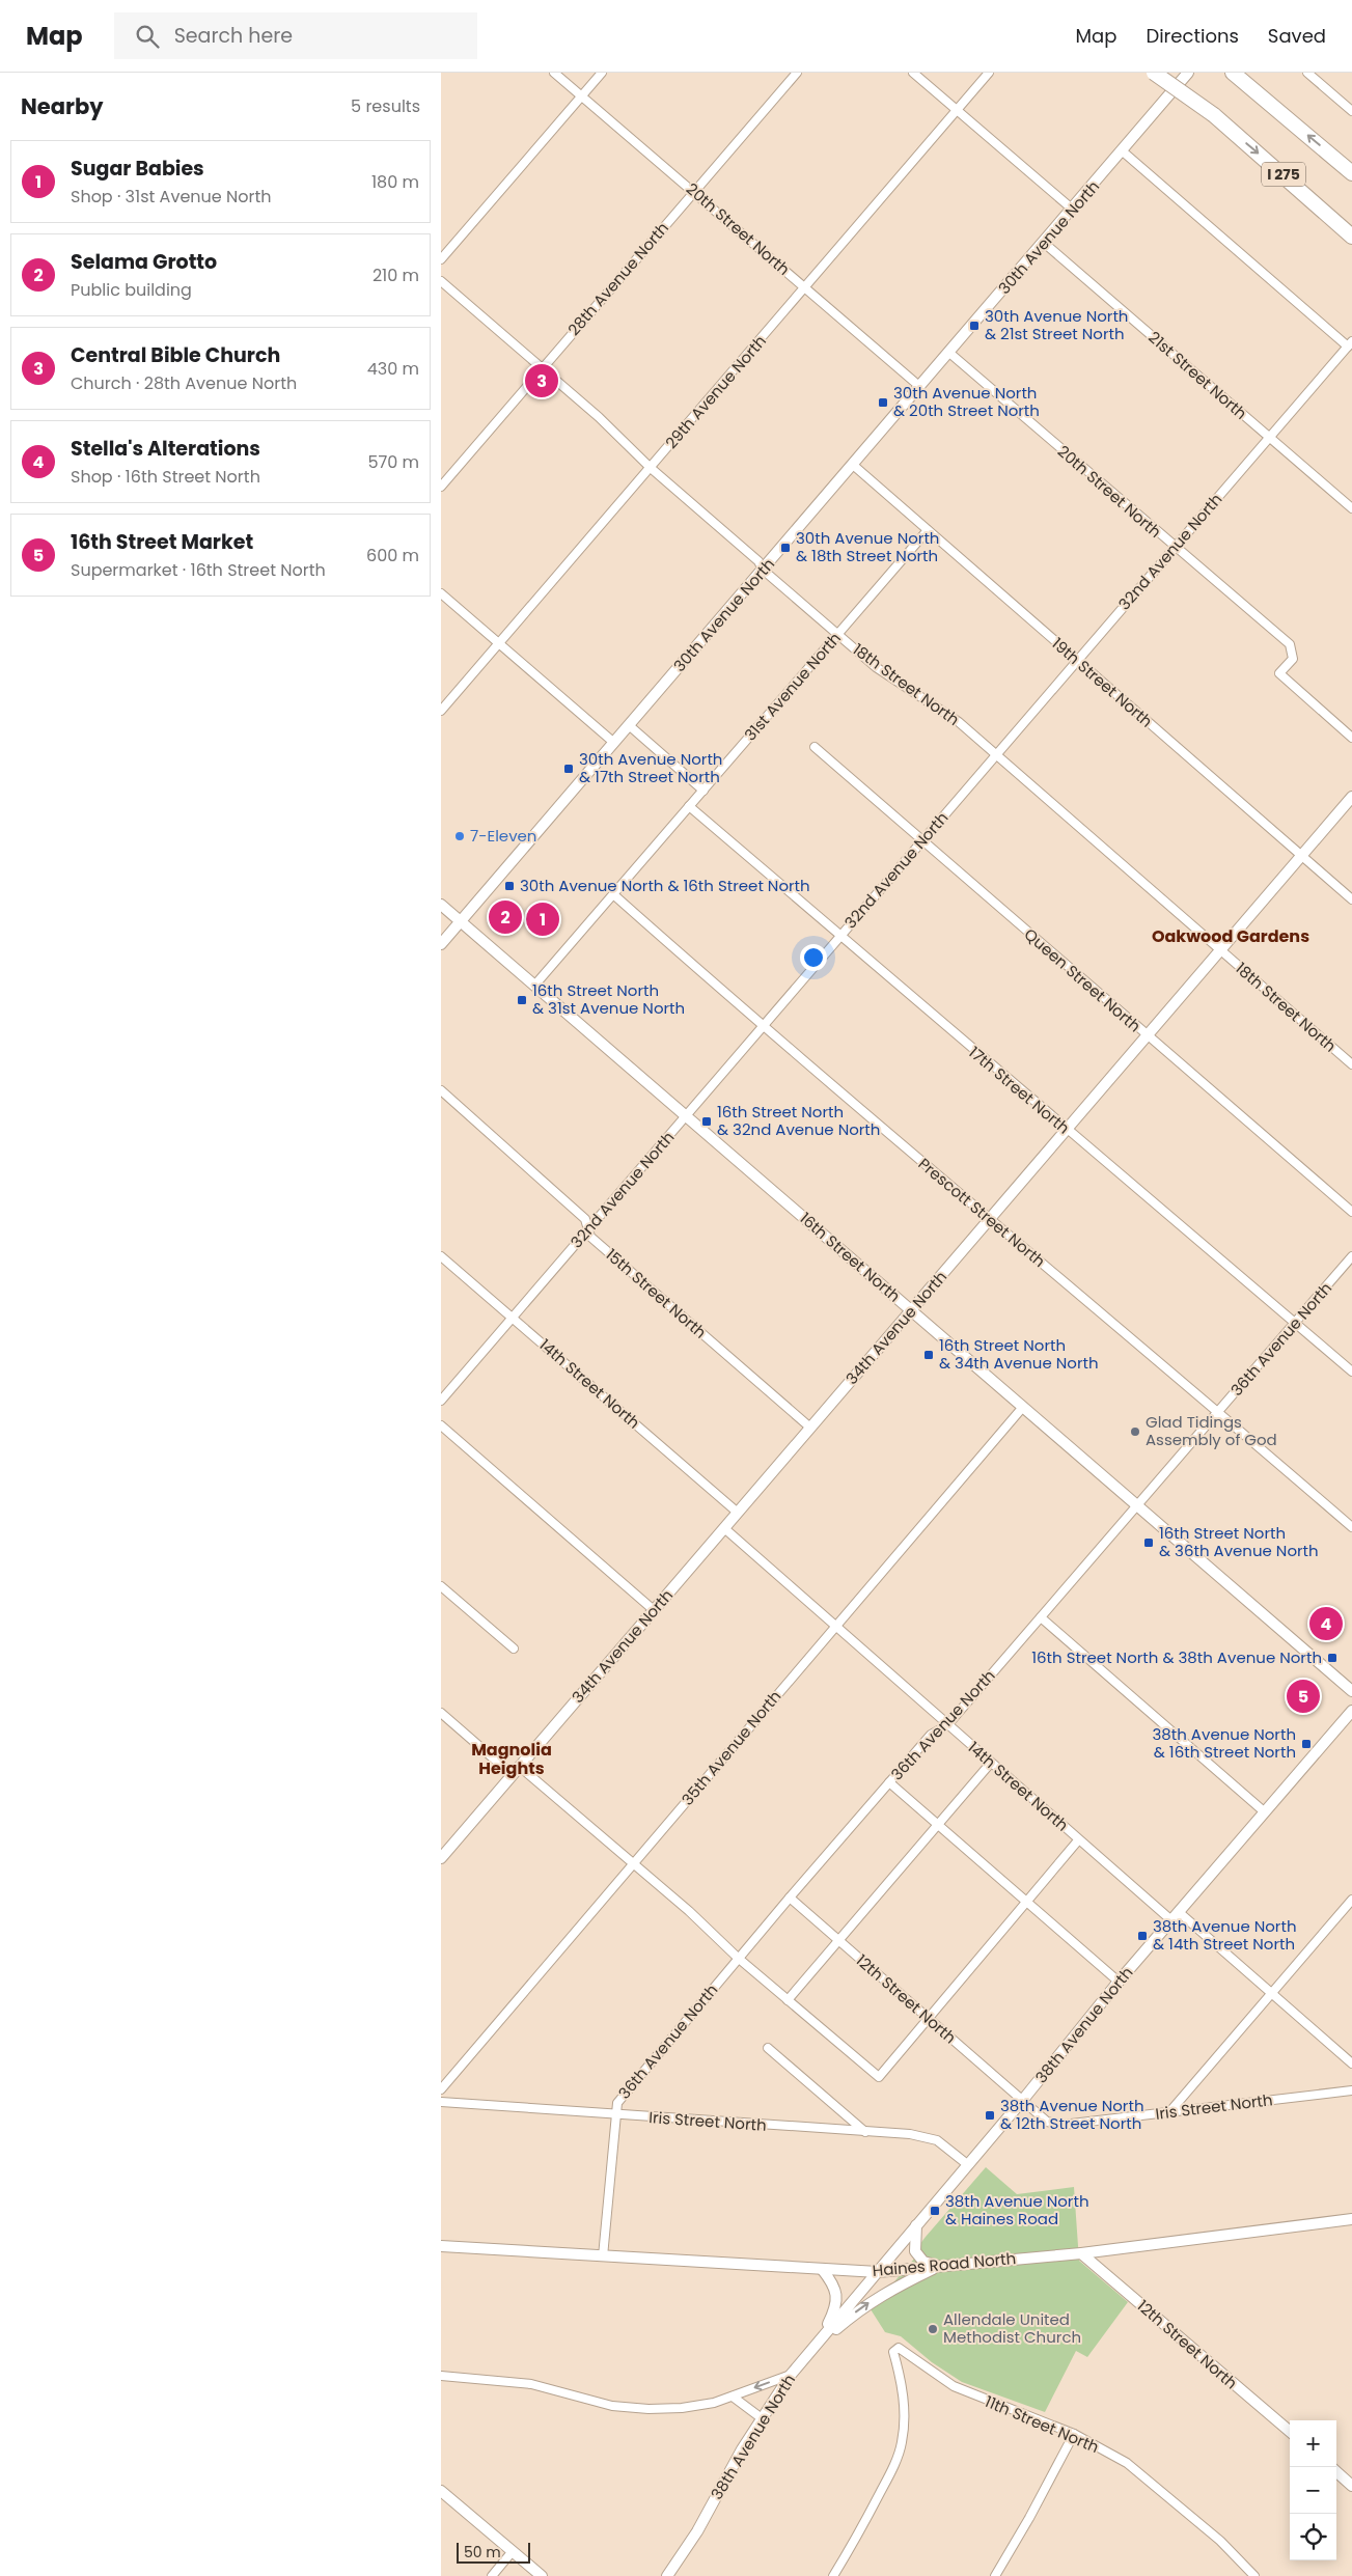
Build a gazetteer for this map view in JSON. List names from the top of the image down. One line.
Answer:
{"streets":{"highway":["I 275"],"street":["20th Street North","30th Avenue North","28th Avenue North","21st Street North","29th Avenue North","32nd Avenue North","19th Street North","18th Street North","31st Avenue North","Queen Street North","17th Street North","Prescott Street North","16th Street North","15th Street North","34th Avenue North","36th Avenue North","14th Street North","35th Avenue North","12th Street North","38th Avenue North","Iris Street North","Haines Road North","11th Street North"]},"crossings":[["20th Street North","30th Avenue North"],["20th Street North","28th Avenue North"],["20th Street North","29th Avenue North"],["20th Street North","32nd Avenue North"],["30th Avenue North","21st Street North"],["30th Avenue North","19th Street North"],["30th Avenue North","18th Street North"],["30th Avenue North","16th Street North"],["28th Avenue North","18th Street North"],["21st Street North","32nd Avenue North"],["29th Avenue North","18th Street North"],["32nd Avenue North","19th Street North"],["32nd Avenue North","18th Street North"],["32nd Avenue North","Queen Street North"],["32nd Avenue North","17th Street North"],["32nd Avenue North","Prescott Street North"],["32nd Avenue North","16th Street North"],["32nd Avenue North","15th Street North"],["32nd Avenue North","14th Street North"],["19th Street North","31st Avenue North"],["19th Street North","34th Avenue North"],["18th Street North","31st Avenue North"],["18th Street North","34th Avenue North"],["31st Avenue North","17th Street North"],["31st Avenue North","Prescott Street North"],["31st Avenue North","16th Street North"],["Queen Street North","34th Avenue North"],["17th Street North","34th Avenue North"],["17th Street North","36th Avenue North"],["Prescott Street North","34th Avenue North"],["Prescott Street North","36th Avenue North"],["16th Street North","34th Avenue North"],["16th Street North","36th Avenue North"],["16th Street North","35th Avenue North"],["15th Street North","34th Avenue North"],["34th Avenue North","14th Street North"],["36th Avenue North","14th Street North"],["36th Avenue North","12th Street North"],["36th Avenue North","Iris Street North"],["36th Avenue North","Haines Road North"],["14th Street North","35th Avenue North"],["14th Street North","38th Avenue North"],["12th Street North","38th Avenue North"],["12th Street North","Iris Street North"],["12th Street North","Haines Road North"],["38th Avenue North","Iris Street North"],["38th Avenue North","Haines Road North"]],"districts":["Oakwood Gardens","Magnolia Heights"],"places":{"transit":["30th Avenue North & 21st Street North","30th Avenue North & 20th Street North","30th Avenue North & 18th Street North","30th Avenue North & 17th Street North","30th Avenue North & 16th Street North","16th Street North & 31st Avenue North","16th Street North & 32nd Avenue North","16th Street North & 34th Avenue North","16th Street North & 36th Avenue North","16th Street North & 38th Avenue North","38th Avenue North & 16th Street North","38th Avenue North & 14th Street North","38th Avenue North & 12th Street North","38th Avenue North & Haines Road"],"other":["7-Eleven","Glad Tidings Assembly of God","Allendale United Methodist Church"]},"scale_bar":"50 m","page":{"header":"Map","search":"Search here","nav":["Map","Directions","Saved"],"heading":["Nearby","5 results"],"list":[{"mark":"1","name":"Sugar Babies","note":"Shop · 31st Avenue North","value":"180 m"},{"mark":"2","name":"Selama Grotto","note":"Public building","value":"210 m"},{"mark":"3","name":"Central Bible Church","note":"Church · 28th Avenue North","value":"430 m"},{"mark":"4","name":"Stella's Alterations","note":"Shop · 16th Street North","value":"570 m"},{"mark":"5","name":"16th Street Market","note":"Supermarket · 16th Street North","value":"600 m"}],"pins":["3","2","1","4","5"],"map_buttons":["+","−"],"scale":"50 m"}}
